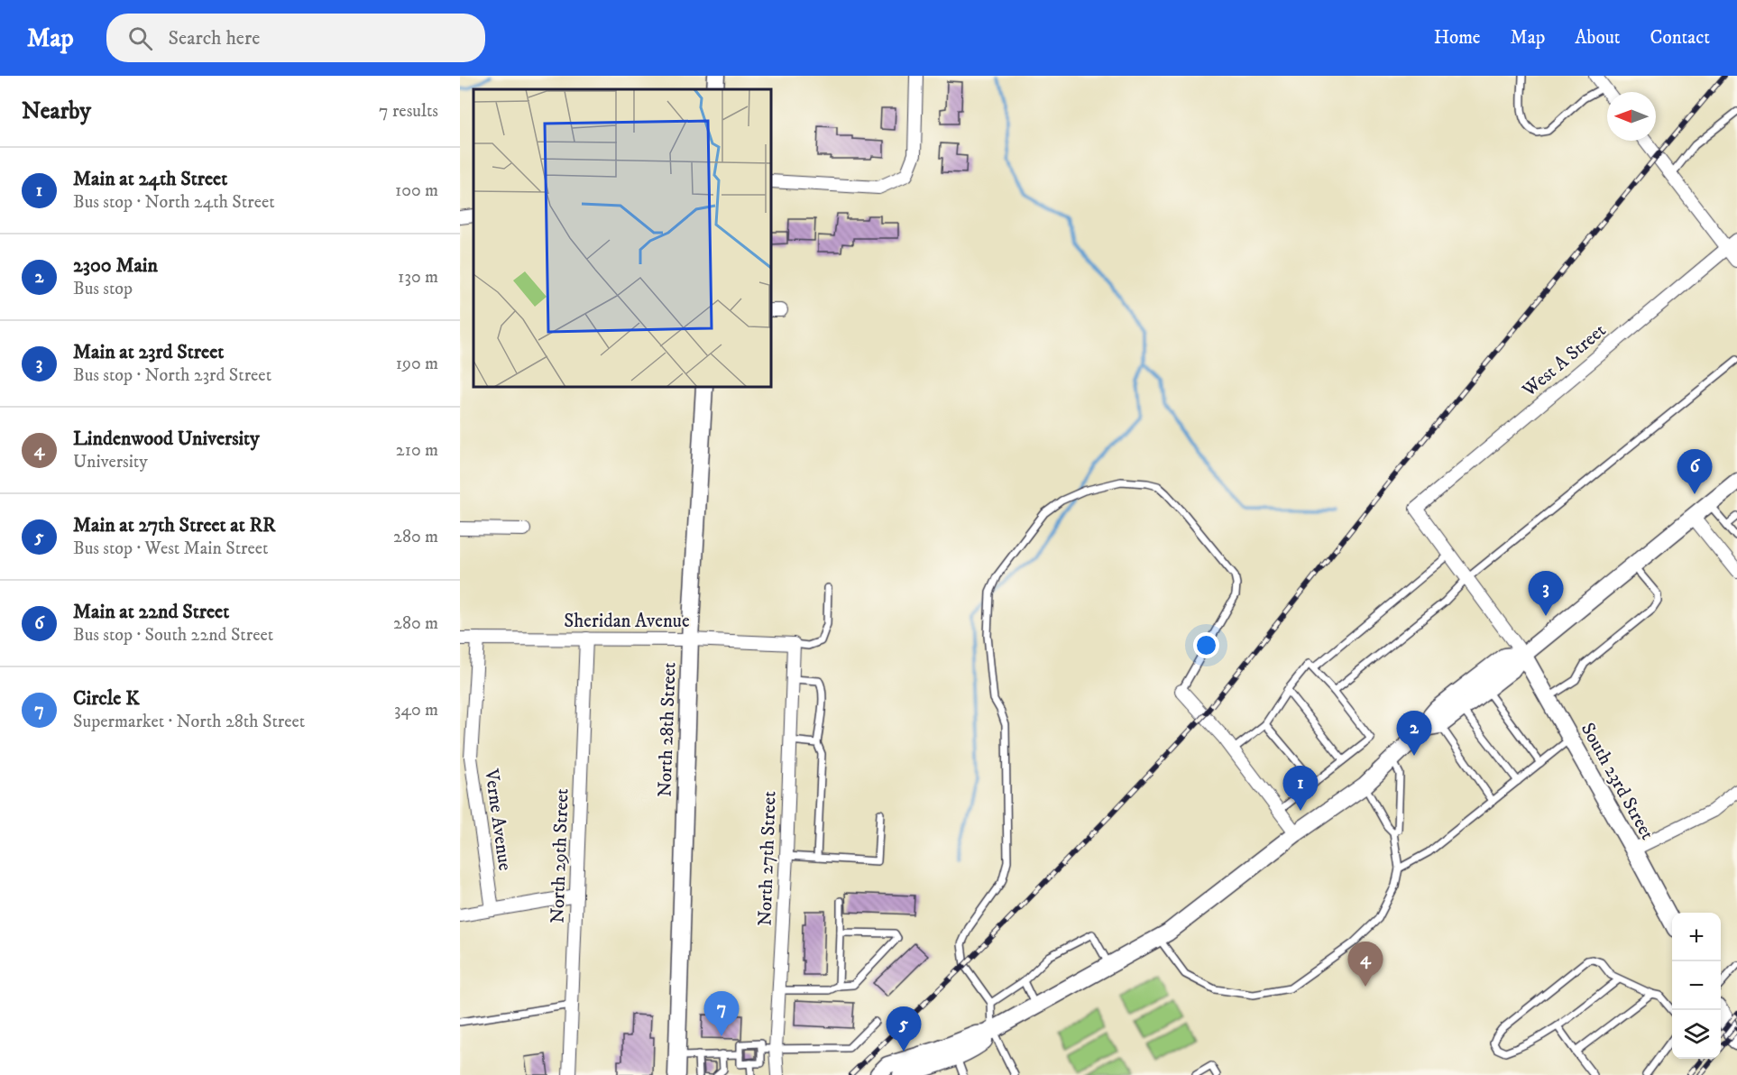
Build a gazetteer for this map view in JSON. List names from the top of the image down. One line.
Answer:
{"streets":{"main road":["North 28th Street","South 23rd Street"],"street":["West A Street","Sheridan Avenue","Verne Avenue","North 29th Street","North 27th Street"]},"crossings":[["Sheridan Avenue","North 28th Street"],["Sheridan Avenue","Verne Avenue"],["Sheridan Avenue","North 29th Street"],["Sheridan Avenue","North 27th Street"]],"north":"left","page":{"header":"Map","search":"Search here","nav":["Home","Map","About","Contact"],"heading":["Nearby","7 results"],"list":[{"mark":"1","name":"Main at 24th Street","note":"Bus stop · North 24th Street","value":"100 m"},{"mark":"2","name":"2300 Main","note":"Bus stop","value":"130 m"},{"mark":"3","name":"Main at 23rd Street","note":"Bus stop · North 23rd Street","value":"190 m"},{"mark":"4","name":"Lindenwood University","note":"University","value":"210 m"},{"mark":"5","name":"Main at 27th Street at RR","note":"Bus stop · West Main Street","value":"280 m"},{"mark":"6","name":"Main at 22nd Street","note":"Bus stop · South 22nd Street","value":"280 m"},{"mark":"7","name":"Circle K","note":"Supermarket · North 28th Street","value":"340 m"}],"pins":["6","3","2","1","4","7","5"],"map_buttons":["+","−"]}}
